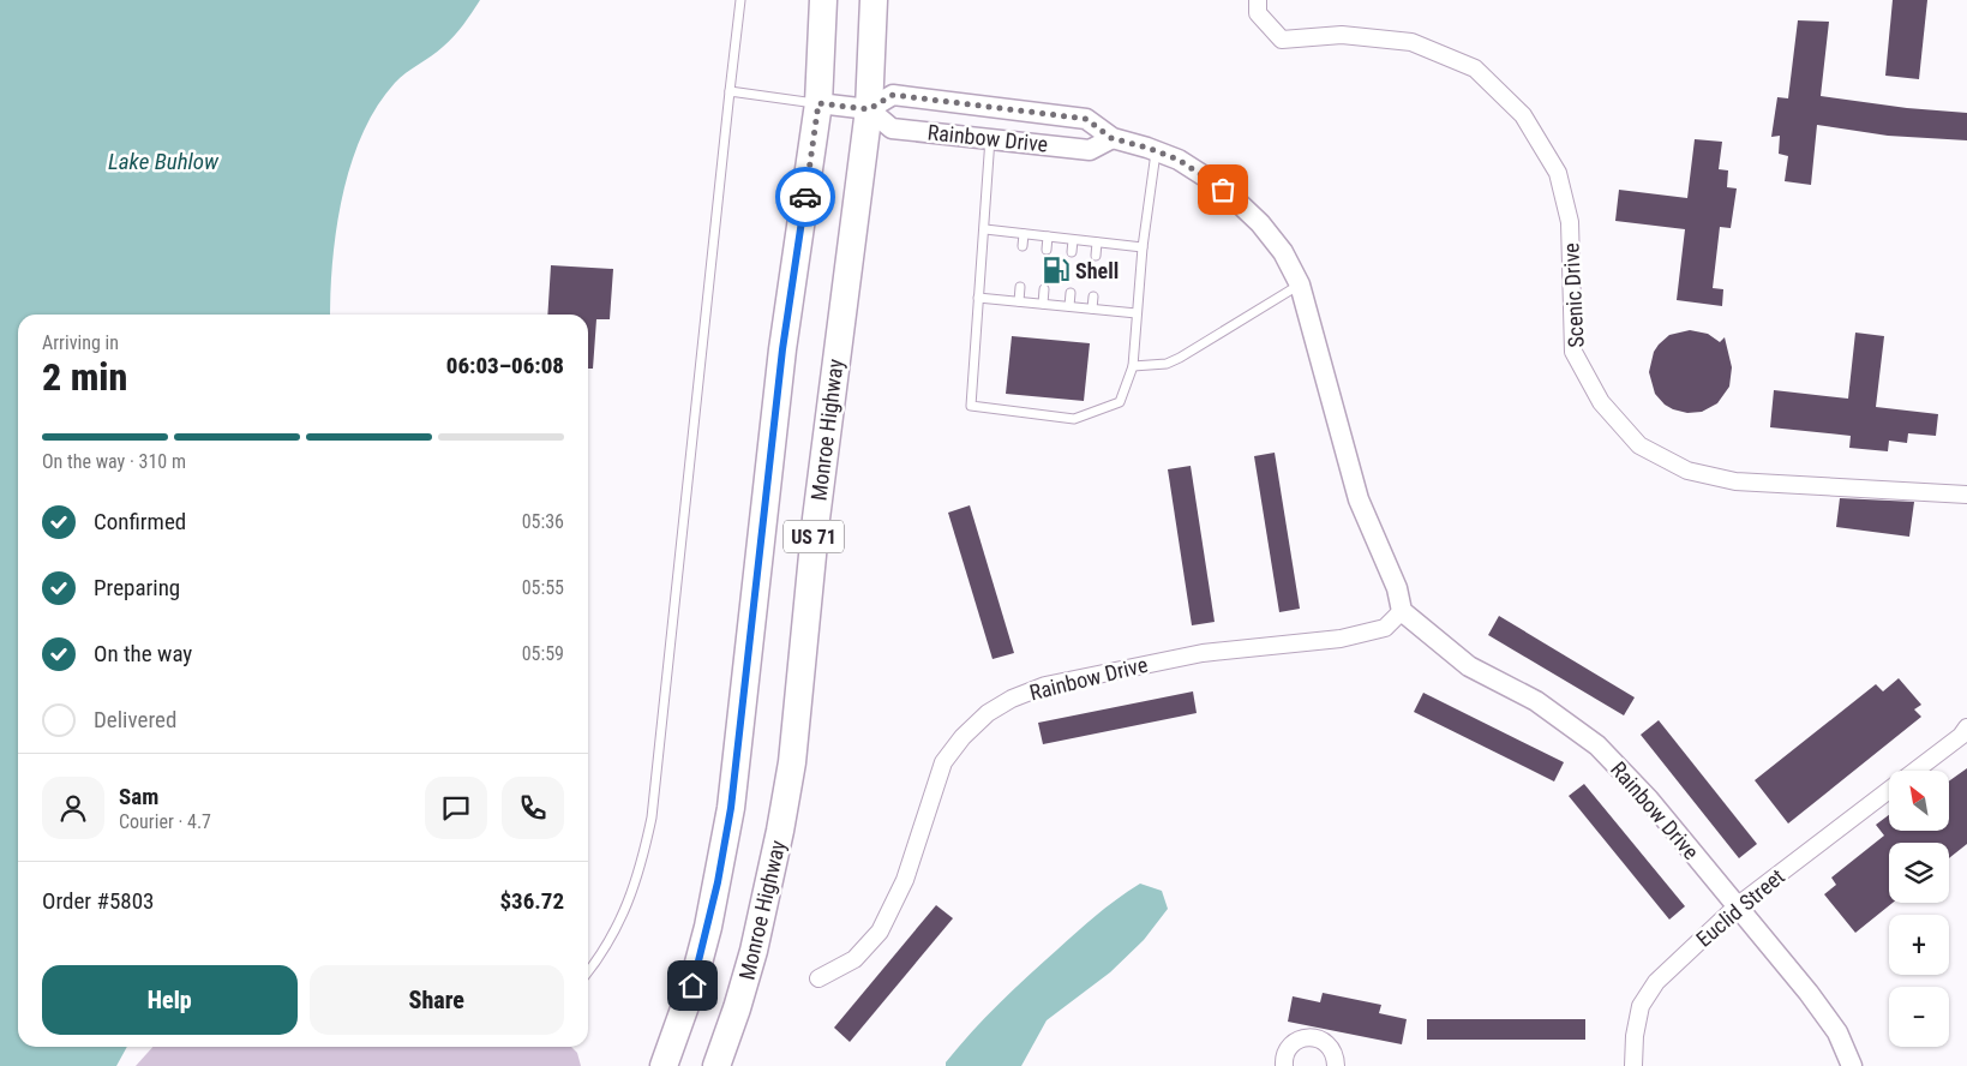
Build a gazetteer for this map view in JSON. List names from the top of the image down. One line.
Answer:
{"streets":{"highway":["Monroe Highway","US 71"],"street":["Rainbow Drive","Scenic Drive","Euclid Street"]},"crossings":[["Rainbow Drive","Monroe Highway"],["Rainbow Drive","Euclid Street"]],"water":["Lake Buhlow"],"places":{"fuel station":["Shell"]},"north":"top left","page":{"heading":["2 min","Arriving in","06:03–06:08"],"panel":["Sam","Courier · 4.7","Order #5803","$36.72"],"bar":"On the way · 310 m","list":[["Confirmed","05:36"],["Preparing","05:55"],["On the way","05:59"],"Delivered"],"map_buttons":["+","−"],"buttons":["Help","Share"]}}
